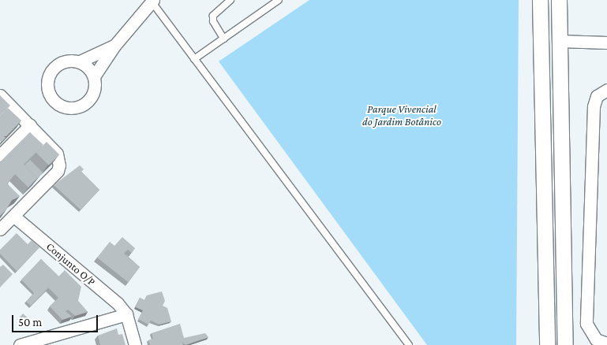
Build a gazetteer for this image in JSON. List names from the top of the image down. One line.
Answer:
{"streets":{"street":["Conjunto O/P"]},"parks":["Parque Vivencial do Jardim Botânico"],"scale_bar":"50 m"}
